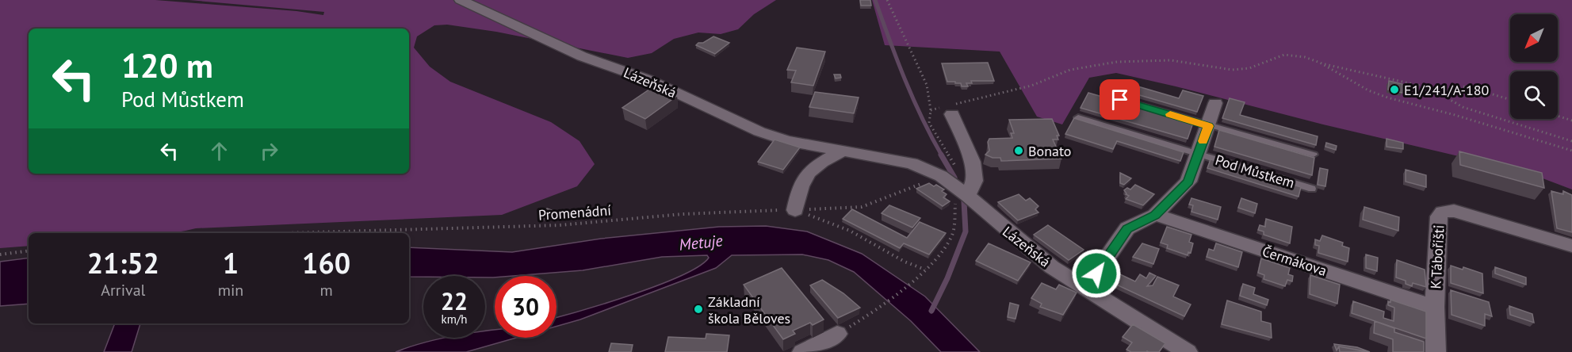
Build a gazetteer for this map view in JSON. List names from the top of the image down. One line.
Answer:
{"streets":{"street":["Lázeňská","Pod Můstkem","K Tábořišti","Čermákova"],"path":["Promenádní"]},"crossings":[["Lázeňská","Pod Můstkem"],["Lázeňská","Promenádní"],["Pod Můstkem","Čermákova"],["K Tábořišti","Čermákova"]],"water":["Metuje"],"places":["E1/241/A-180","Bonato","Základní škola Běloves"],"north":"bottom left","page":{"turn":["120 m","Pod Můstkem"],"eta":["21:52","Arrival","1","min","160","m"],"speed":"22 km/h","limit":"30"}}
